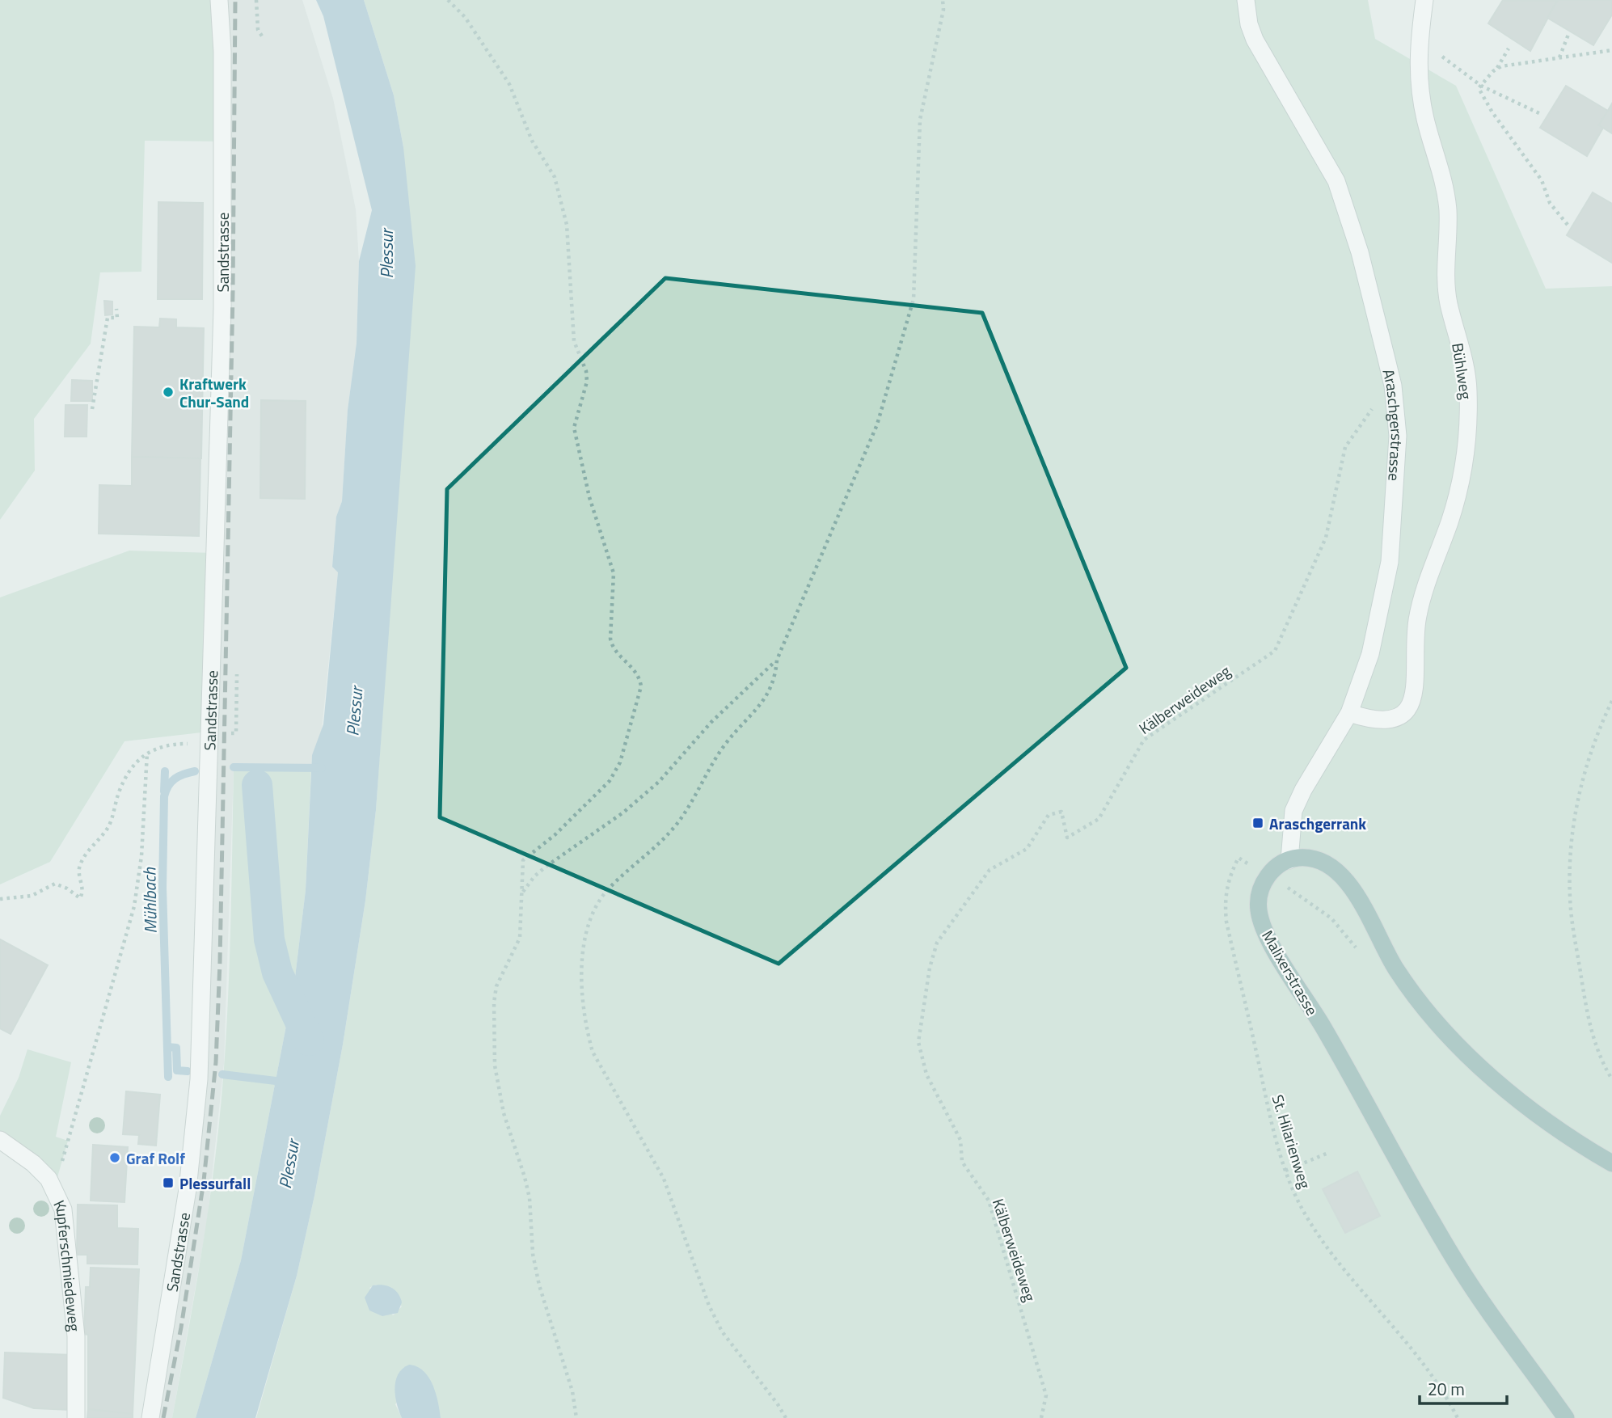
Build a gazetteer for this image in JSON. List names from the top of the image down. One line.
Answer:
{"streets":{"main road":["Malixerstrasse"],"street":["Sandstrasse","Bühlweg","Araschgerstrasse","Kupferschmiedeweg"],"path":["Kälberweideweg","St. Hilarienweg"]},"crossings":[["Bühlweg","Araschgerstrasse"],["Malixerstrasse","St. Hilarienweg"]],"water":["Plessur","Mühlbach"],"places":{"other":["Kraftwerk Chur-Sand","Graf Rolf"],"transit":["Araschgerrank","Plessurfall"]},"scale_bar":"20 m"}
